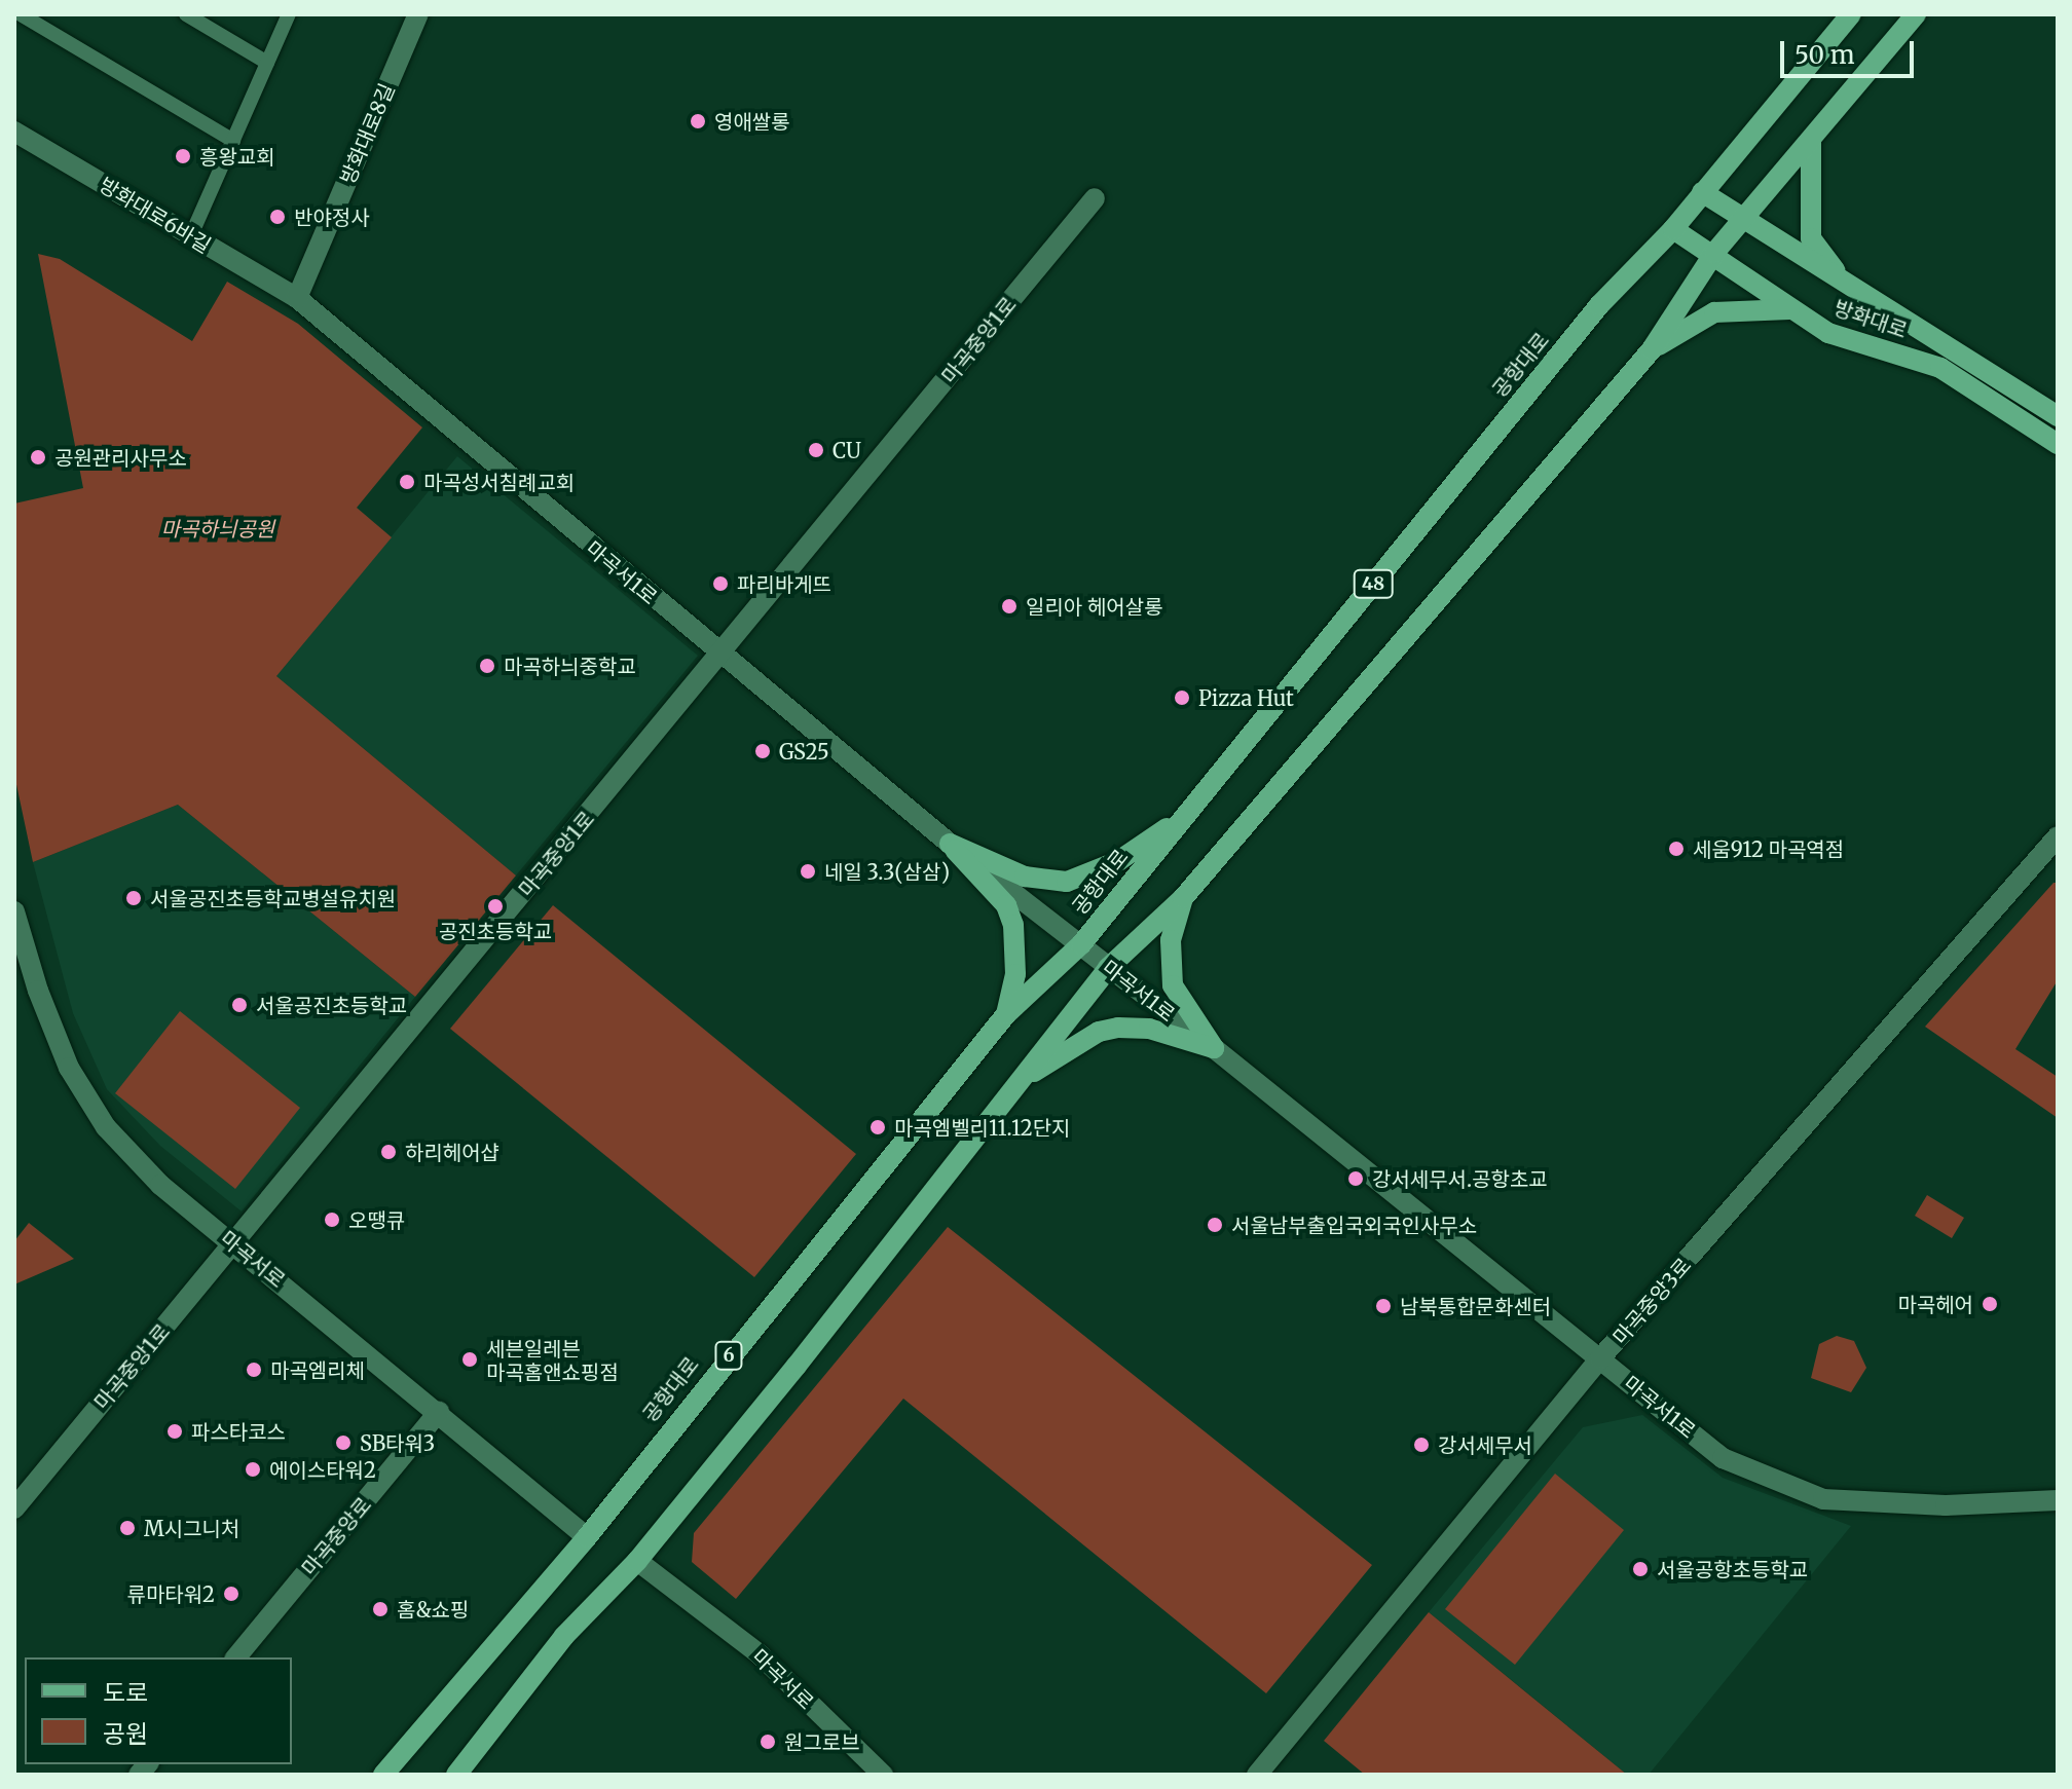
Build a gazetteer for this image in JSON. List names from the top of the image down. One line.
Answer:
{"streets":{"main road":["방화대로","공항대로","48","6"],"street":["방화대로8길","방화대로6바길","마곡중앙1로","마곡서1로","마곡서로","마곡중앙3로","마곡중앙로"]},"crossings":[["방화대로8길","방화대로6바길"],["방화대로8길","마곡서1로"],["방화대로6바길","마곡서1로"],["방화대로","공항대로"],["마곡중앙1로","마곡서1로"],["마곡중앙1로","마곡서로"],["공항대로","마곡서1로"],["공항대로","마곡서로"],["공항대로","6"],["마곡서1로","마곡중앙3로"],["마곡서1로","6"],["마곡서로","마곡중앙로"]],"parks":["마곡하늬공원"],"places":["영애쌀롱","흥왕교회","반야정사","CU","공원관리사무소","마곡성서침례교회","파리바게뜨","일리아 헤어살롱","마곡하늬중학교","Pizza Hut","GS25","세움912 마곡역점","네일 3.3(삼삼)","서울공진초등학교병설유치원","공진초등학교","서울공진초등학교","마곡엠벨리11.12단지","하리헤어샵","강서세무서.공항초교","오땡큐","서울남부출입국외국인사무소","마곡헤어","남북통합문화센터","세븐일레븐 마곡홈앤쇼핑점","마곡엠리체","파스타코스","SB타워3","강서세무서","에이스타워2","M시그니처","서울공항초등학교","류마타워2","홈&쇼핑","원그로브"],"legend":["도로","공원"],"scale_bar":"50 m"}
